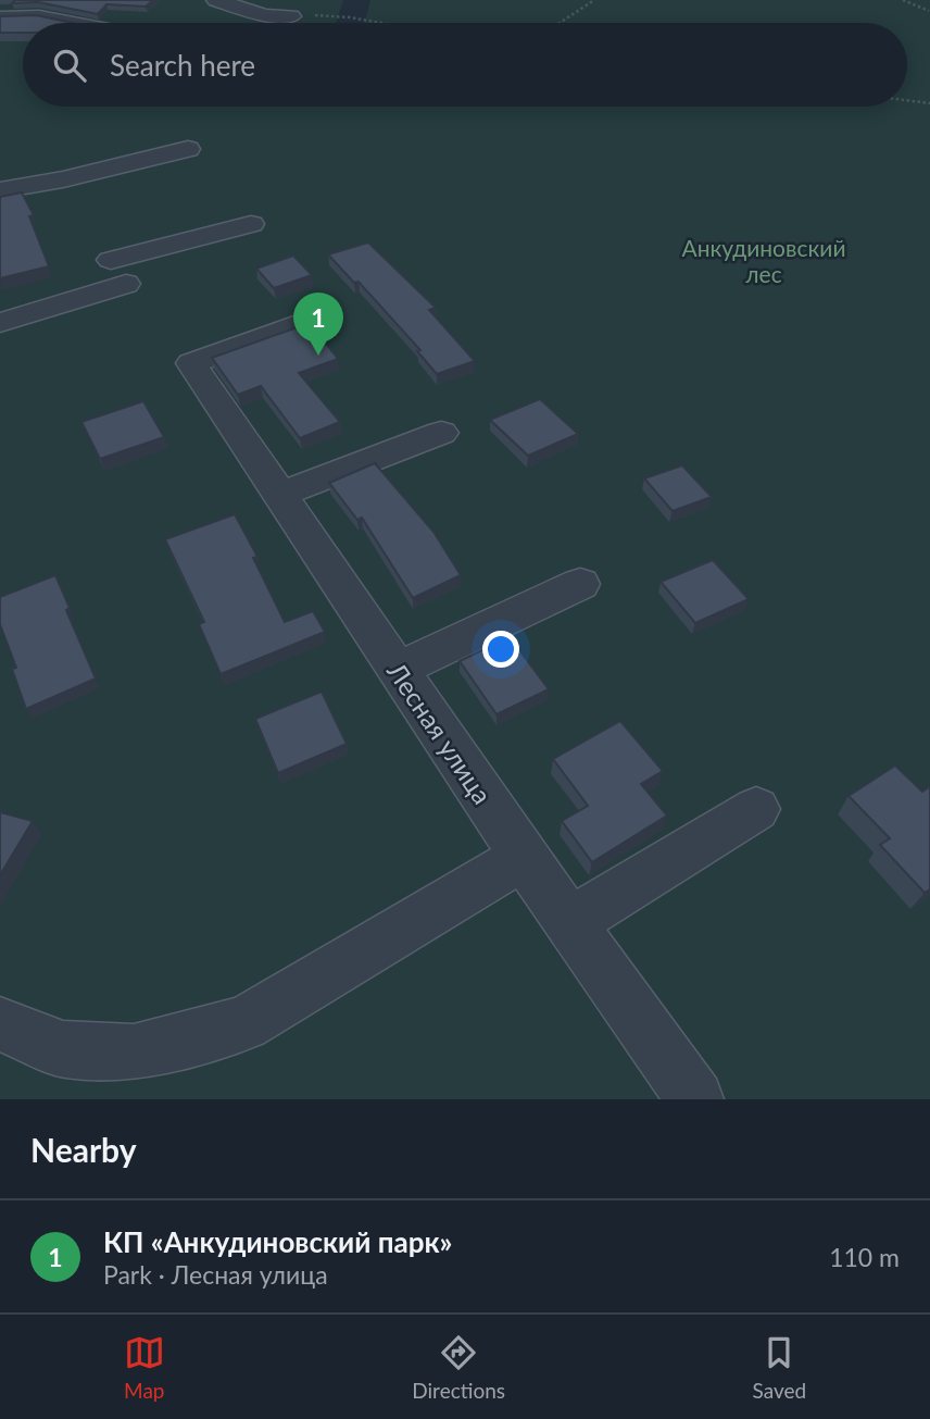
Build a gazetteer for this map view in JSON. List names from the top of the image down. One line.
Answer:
{"streets":{"street":["Лесная улица"]},"parks":["Анкудиновский лес"],"page":{"search":"Search here","pins":"1","heading":"Nearby","list":[{"mark":"1","name":"КП «Анкудиновский парк»","note":"Park · Лесная улица","value":"110 m"}],"nav":["Map","Directions","Saved"]}}
